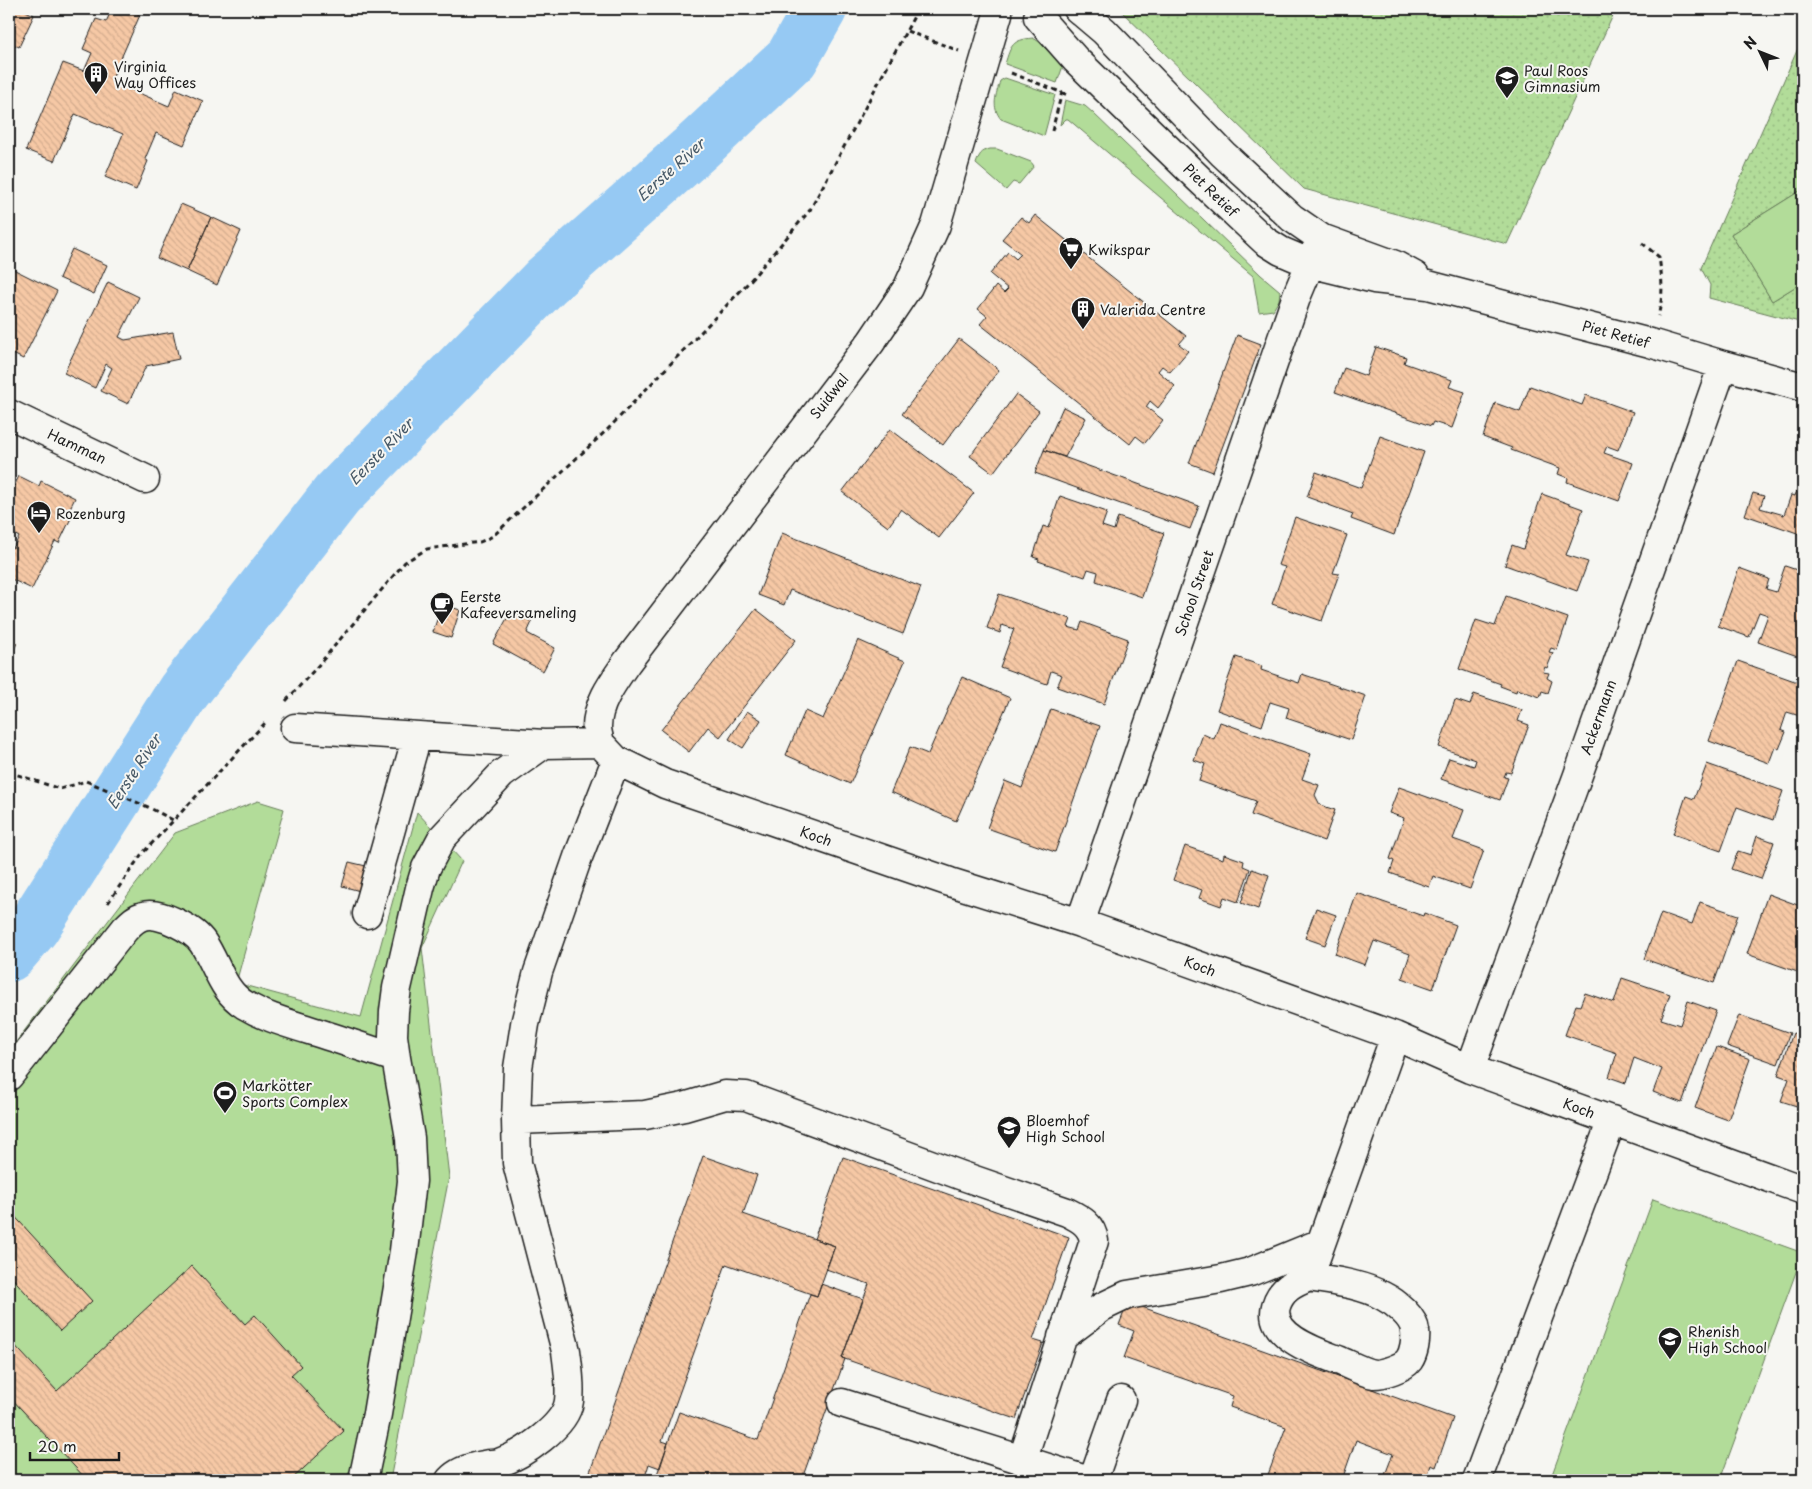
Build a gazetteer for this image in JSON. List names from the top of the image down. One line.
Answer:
{"streets":{"street":["Piet Retief","Suidwal","Hamman","School Street","Ackermann","Koch"]},"crossings":[["Piet Retief","School Street"],["Piet Retief","Ackermann"],["Suidwal","Koch"],["School Street","Koch"],["Ackermann","Koch"]],"water":["Eerste River"],"places":{"building":["Virginia Way Offices","Valerida Centre"],"school or university":["Paul Roos Gimnasium","Bloemhof High School","Rhenish High School"],"supermarket":["Kwikspar"],"hotel":["Rozenburg"],"cafe":["Eerste Kafeeversameling"],"sports":["Markötter Sports Complex"]},"scale_bar":"20 m","north":"top left"}
